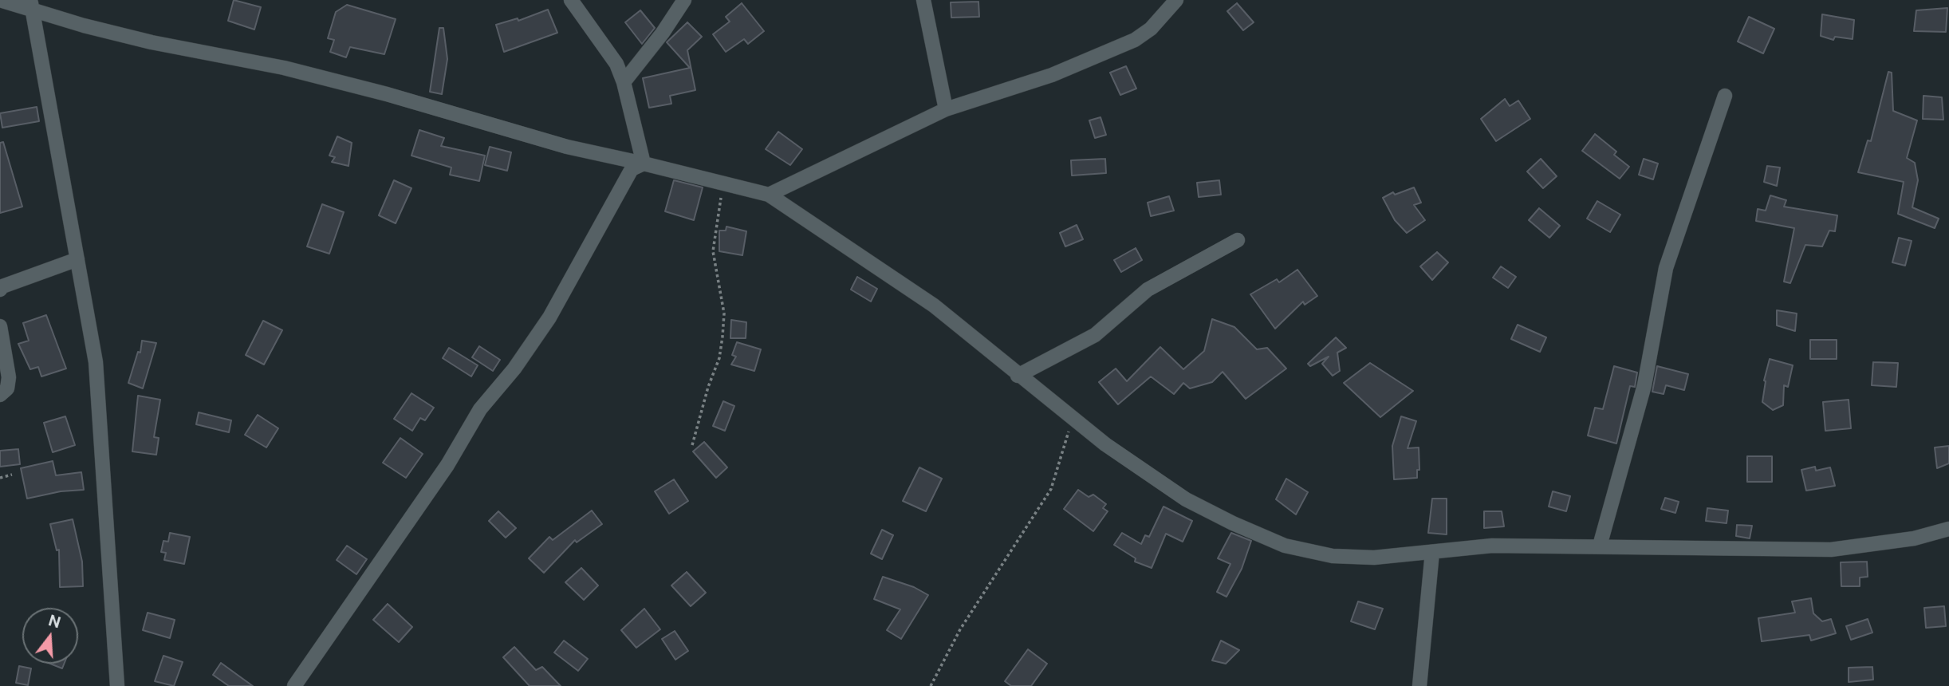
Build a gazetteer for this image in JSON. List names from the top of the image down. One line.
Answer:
{"north":"top"}
